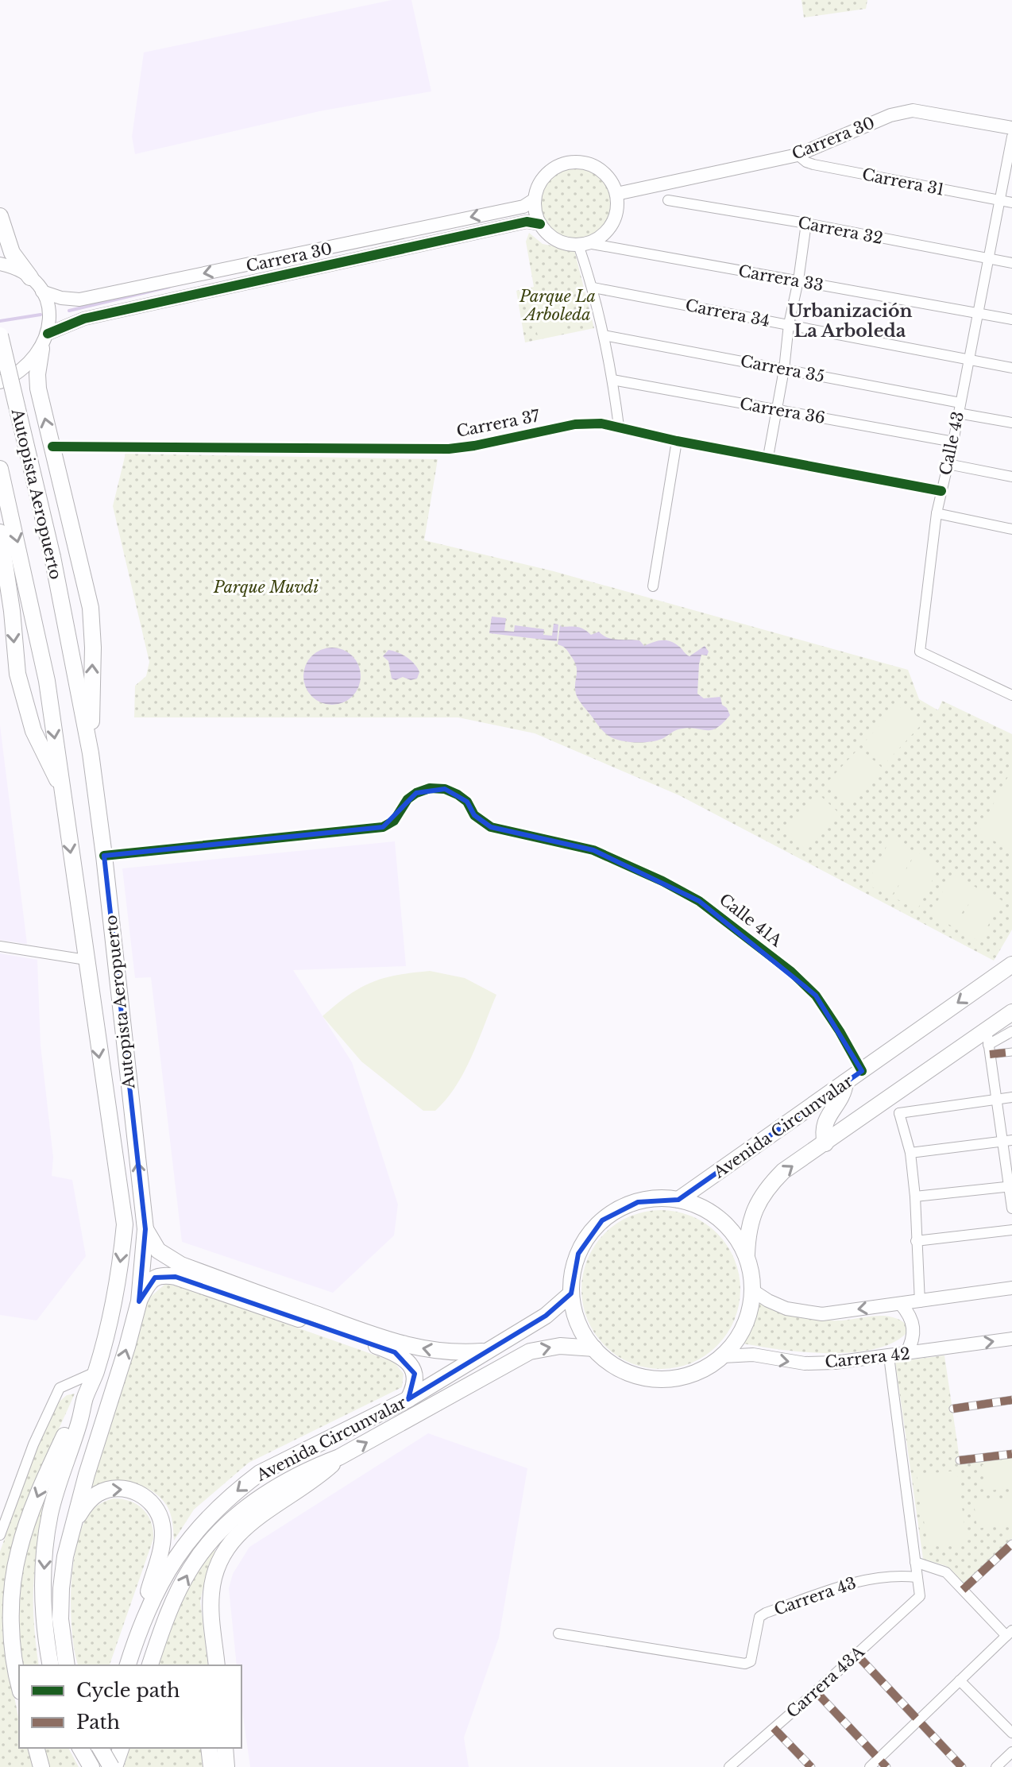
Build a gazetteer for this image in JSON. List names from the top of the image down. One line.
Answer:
{"streets":{"highway":["Autopista Aeropuerto","Avenida Circunvalar"],"street":["Carrera 30","Carrera 31","Carrera 32","Carrera 33","Carrera 34","Carrera 35","Carrera 36","Carrera 37","Calle 43","Calle 41A","Carrera 42","Carrera 43","Carrera 43A"]},"crossings":[["Carrera 30","Carrera 31"],["Carrera 30","Carrera 33"],["Carrera 31","Calle 43"],["Carrera 32","Calle 43"],["Carrera 33","Calle 43"],["Carrera 34","Calle 43"],["Carrera 35","Calle 43"],["Carrera 36","Calle 43"],["Carrera 37","Calle 43"],["Autopista Aeropuerto","Calle 41A"],["Calle 41A","Avenida Circunvalar"],["Avenida Circunvalar","Carrera 42"],["Carrera 43","Carrera 43A"]],"districts":["Urbanización La Arboleda"],"parks":["Parque La Arboleda","Parque Muvdi"],"legend":["Cycle path","Path"]}
